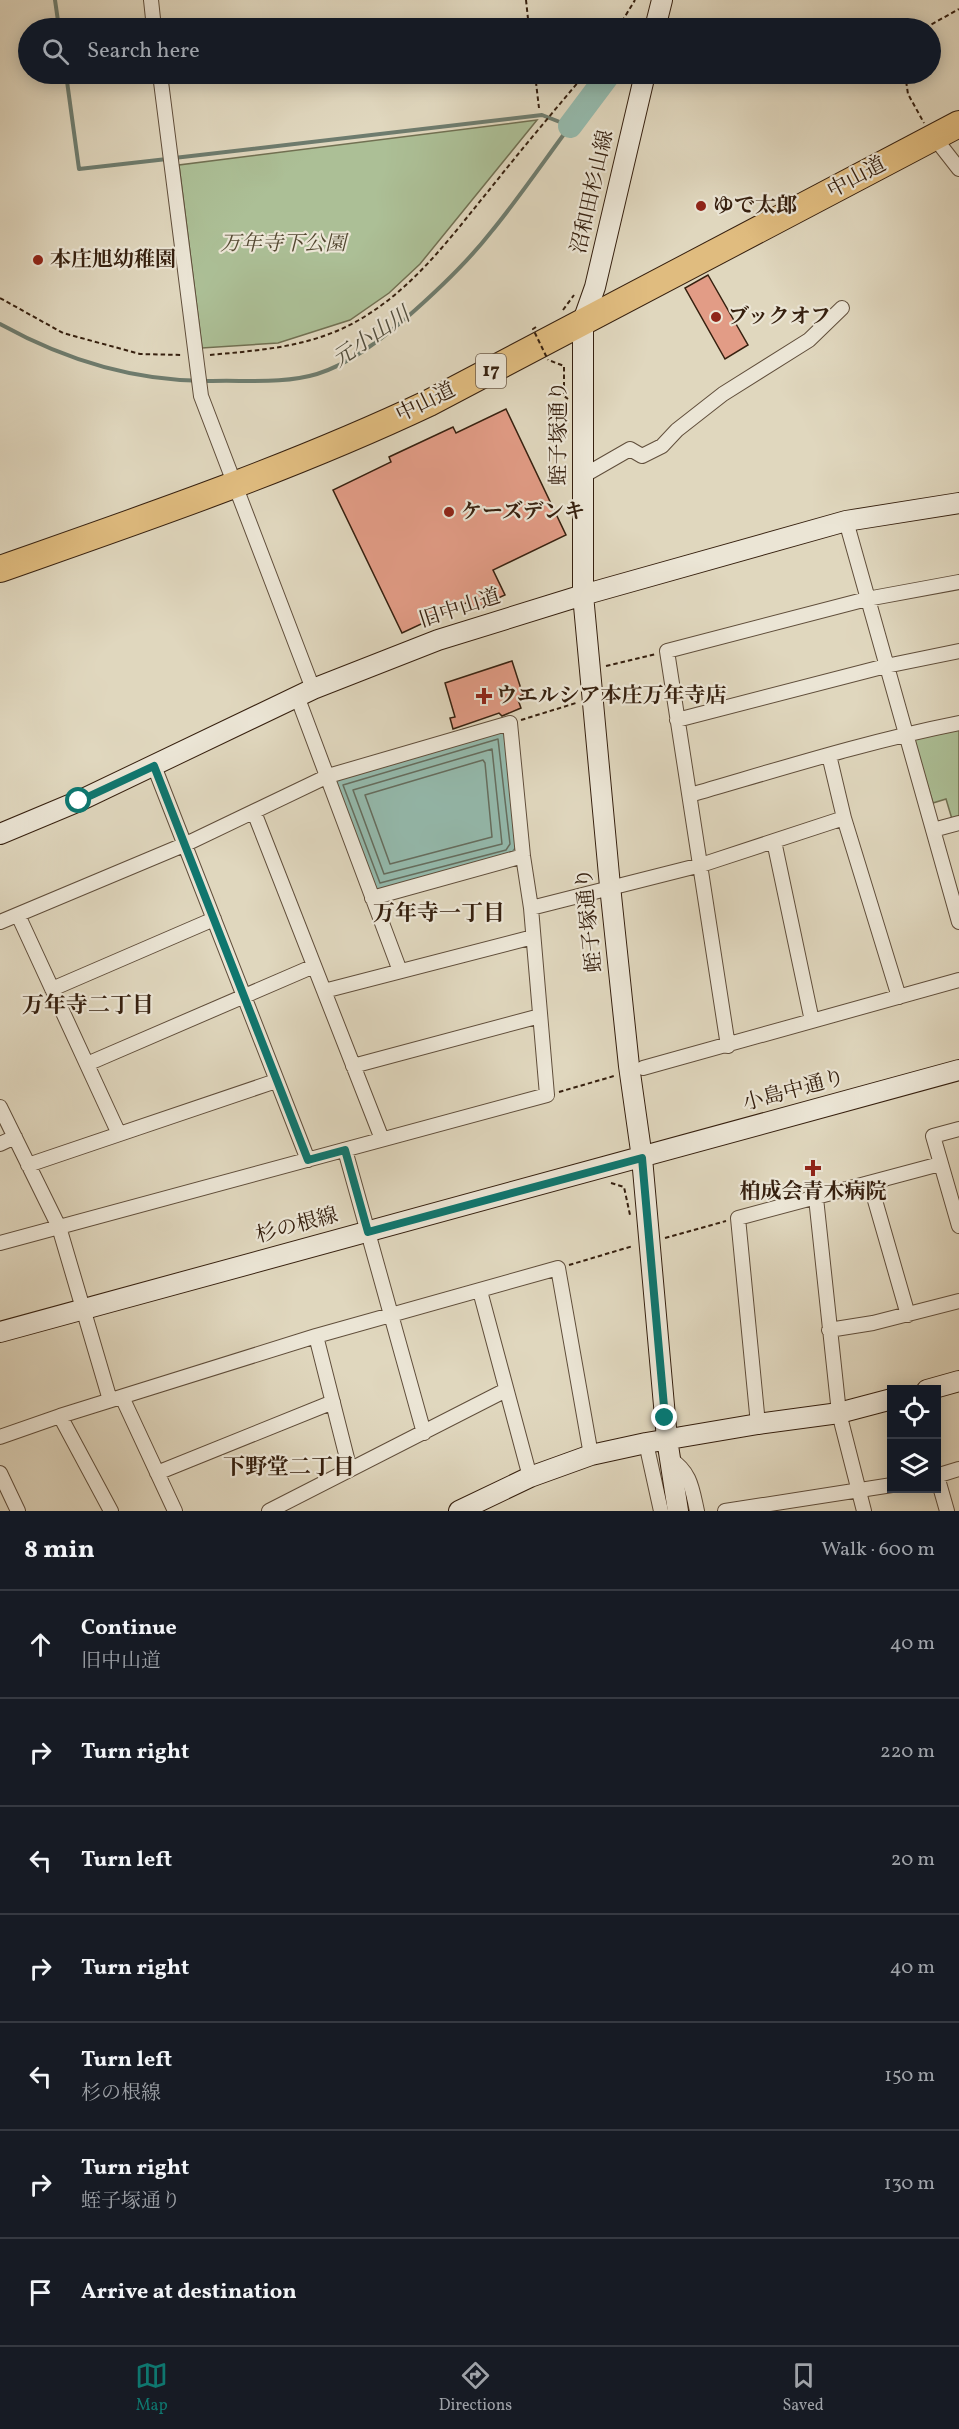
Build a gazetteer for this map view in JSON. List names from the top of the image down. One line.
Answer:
{"streets":{"highway":["中山道","17"],"street":["沼和田杉山線","蛭子塚通り","旧中山道","小島中通り","杉の根線"]},"crossings":[["中山道","沼和田杉山線"],["中山道","蛭子塚通り"],["沼和田杉山線","蛭子塚通り"],["蛭子塚通り","旧中山道"],["蛭子塚通り","小島中通り"],["蛭子塚通り","杉の根線"],["小島中通り","杉の根線"]],"districts":["万年寺一丁目","万年寺二丁目","下野堂二丁目"],"water":["元小山川"],"parks":["万年寺下公園"],"places":{"other":["ゆで太郎","本庄旭幼稚園","ブックオフ","ケーズデンキ"],"health":["ウエルシア本庄万年寺店","柏成会青木病院"]},"page":{"search":"Search here","heading":["8 min","Walk · 600 m"],"list":[["Continue","旧中山道","40 m"],["Turn right","220 m"],["Turn left","20 m"],["Turn right","40 m"],["Turn left","杉の根線","150 m"],["Turn right","蛭子塚通り","130 m"],"Arrive at destination"],"nav":["Map","Directions","Saved"]}}
